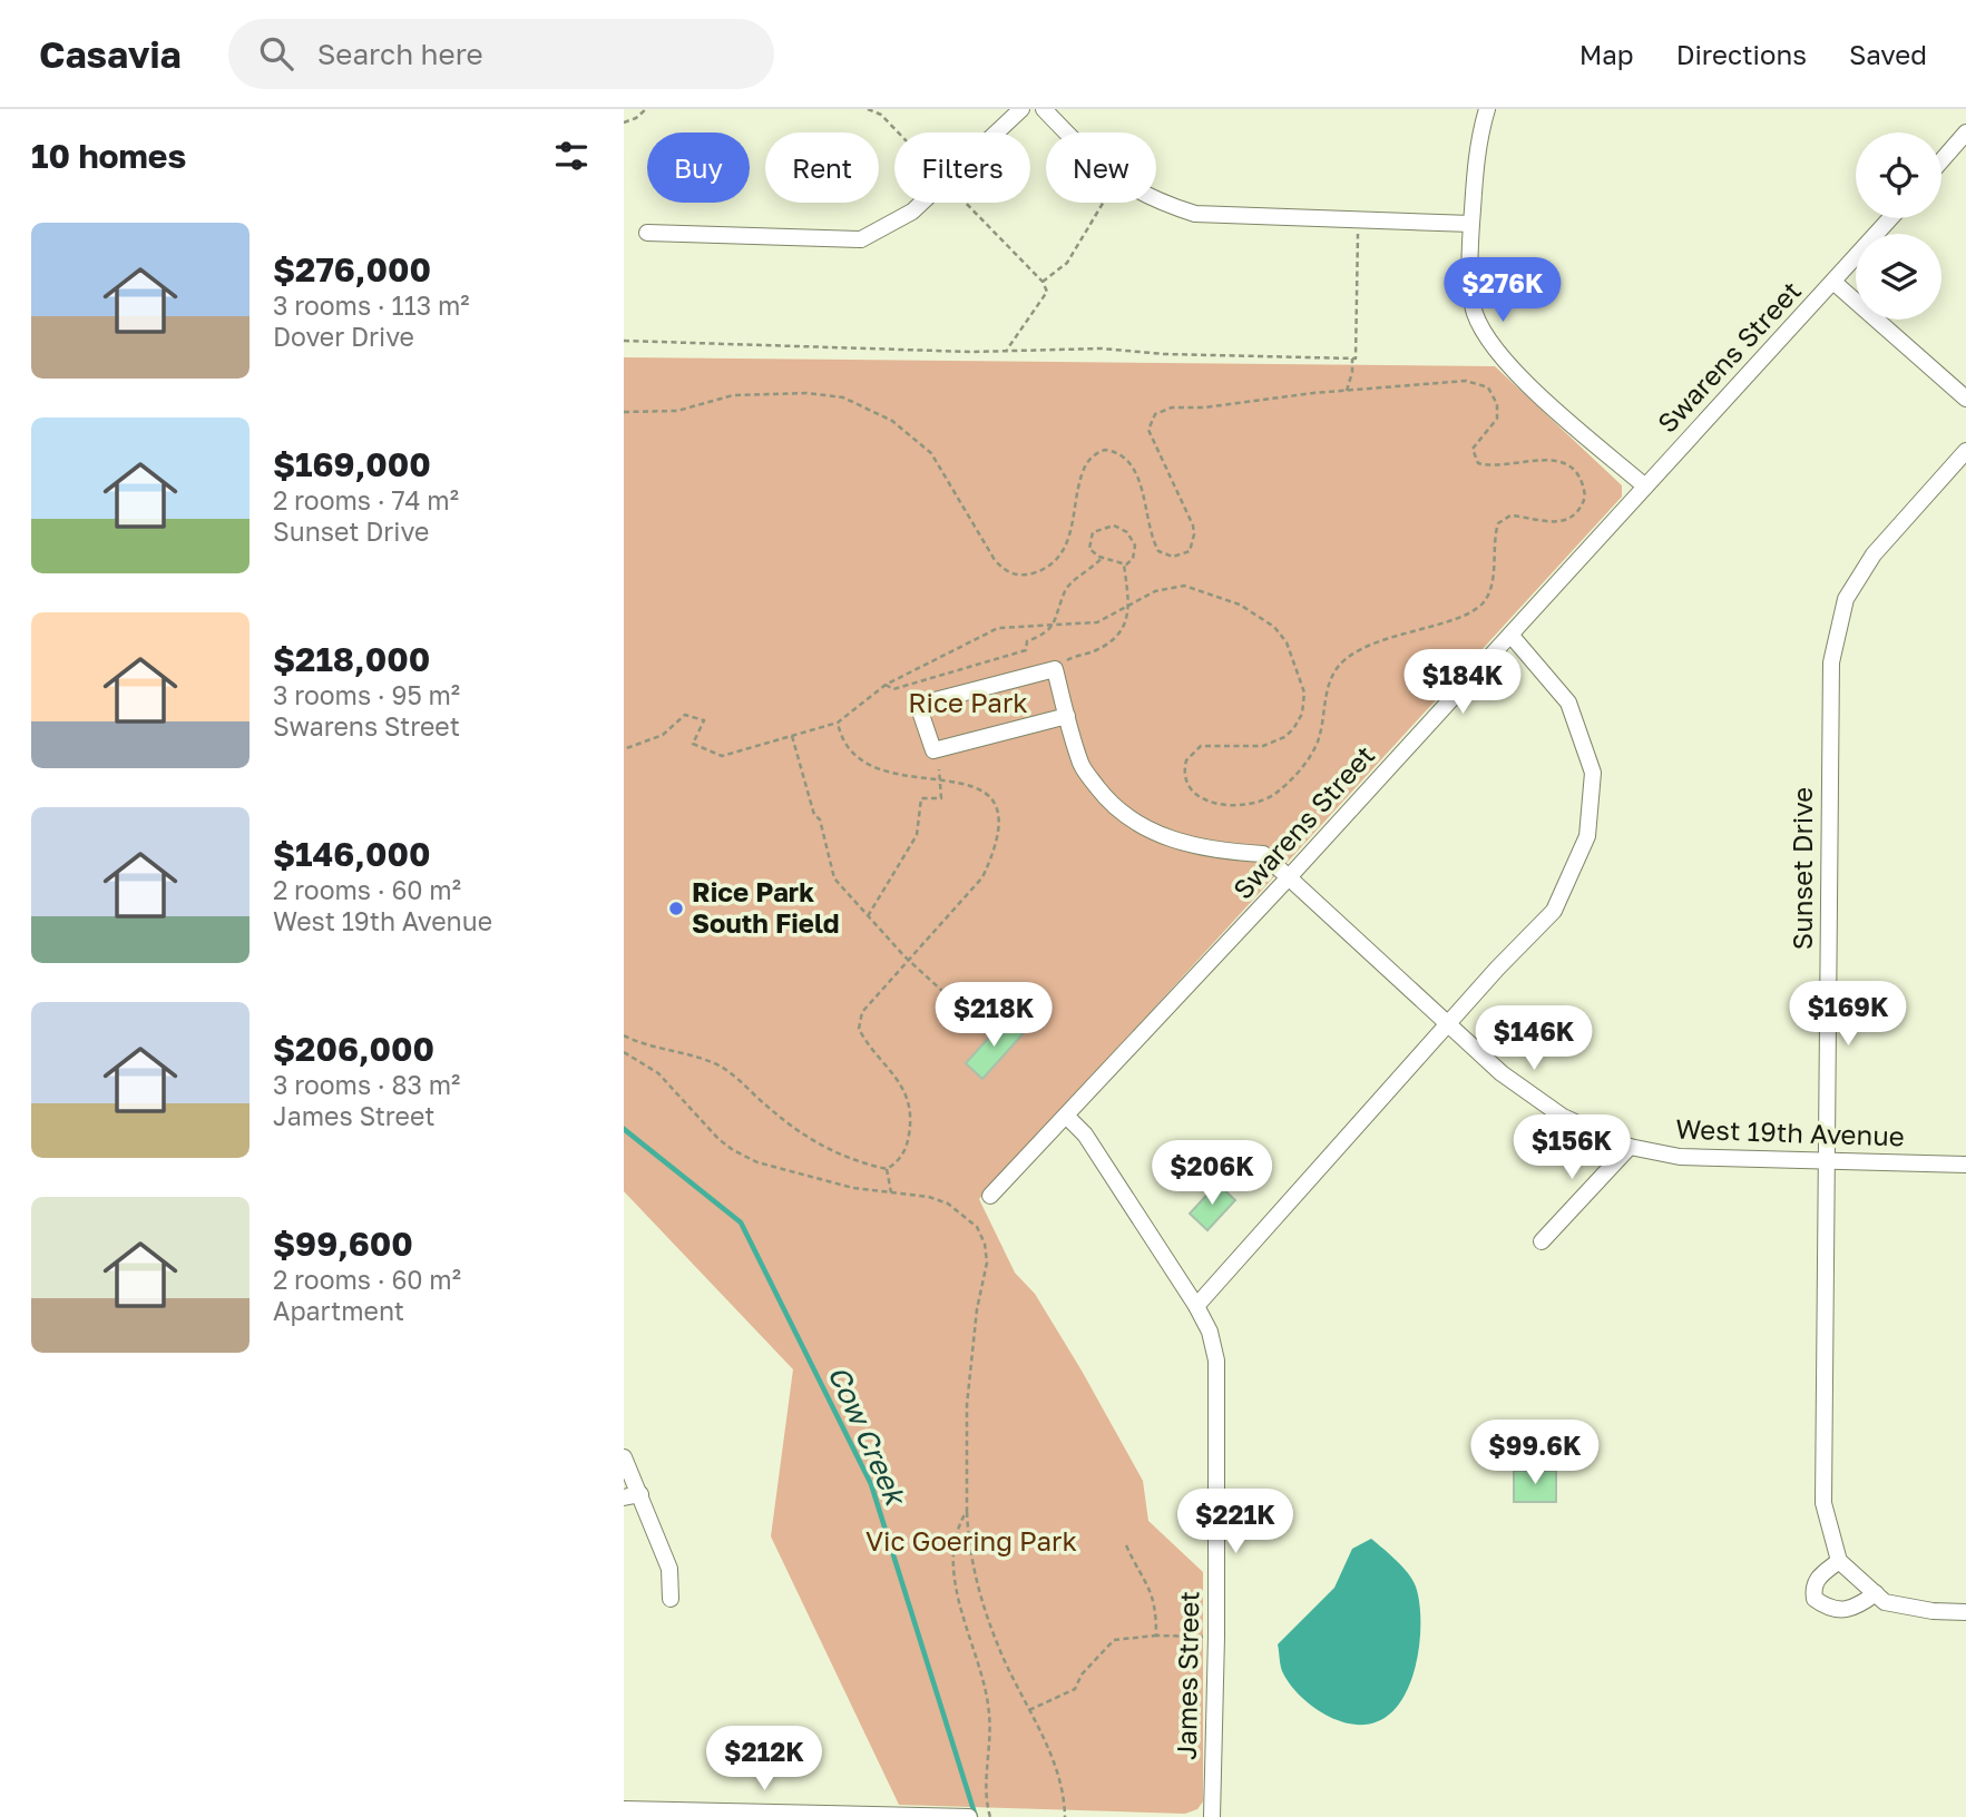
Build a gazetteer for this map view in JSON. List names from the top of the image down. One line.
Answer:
{"streets":{"street":["Swarens Street","Sunset Drive","West 19th Avenue","James Street"]},"crossings":[["Swarens Street","West 19th Avenue"],["Swarens Street","James Street"],["Sunset Drive","West 19th Avenue"]],"water":["Cow Creek"],"parks":["Rice Park","Vic Goering Park"],"places":["Rice Park South Field"],"page":{"header":"Casavia","search":"Search here","nav":["Map","Directions","Saved"],"heading":"10 homes","chip":["Buy","Rent","Filters","New"],"list":[{"name":"$276,000","note":"3 rooms · 113 m² · Dover Drive"},{"name":"$169,000","note":"2 rooms · 74 m² · Sunset Drive"},{"name":"$218,000","note":"3 rooms · 95 m² · Swarens Street"},{"name":"$146,000","note":"2 rooms · 60 m² · West 19th Avenue"},{"name":"$206,000","note":"3 rooms · 83 m² · James Street"},{"name":"$99,600","note":"2 rooms · 60 m² · Apartment"}],"price":["$276K","$184K","$169K","$218K","$146K","$156K","$206K","$99.6K","$221K","$212K"]}}
